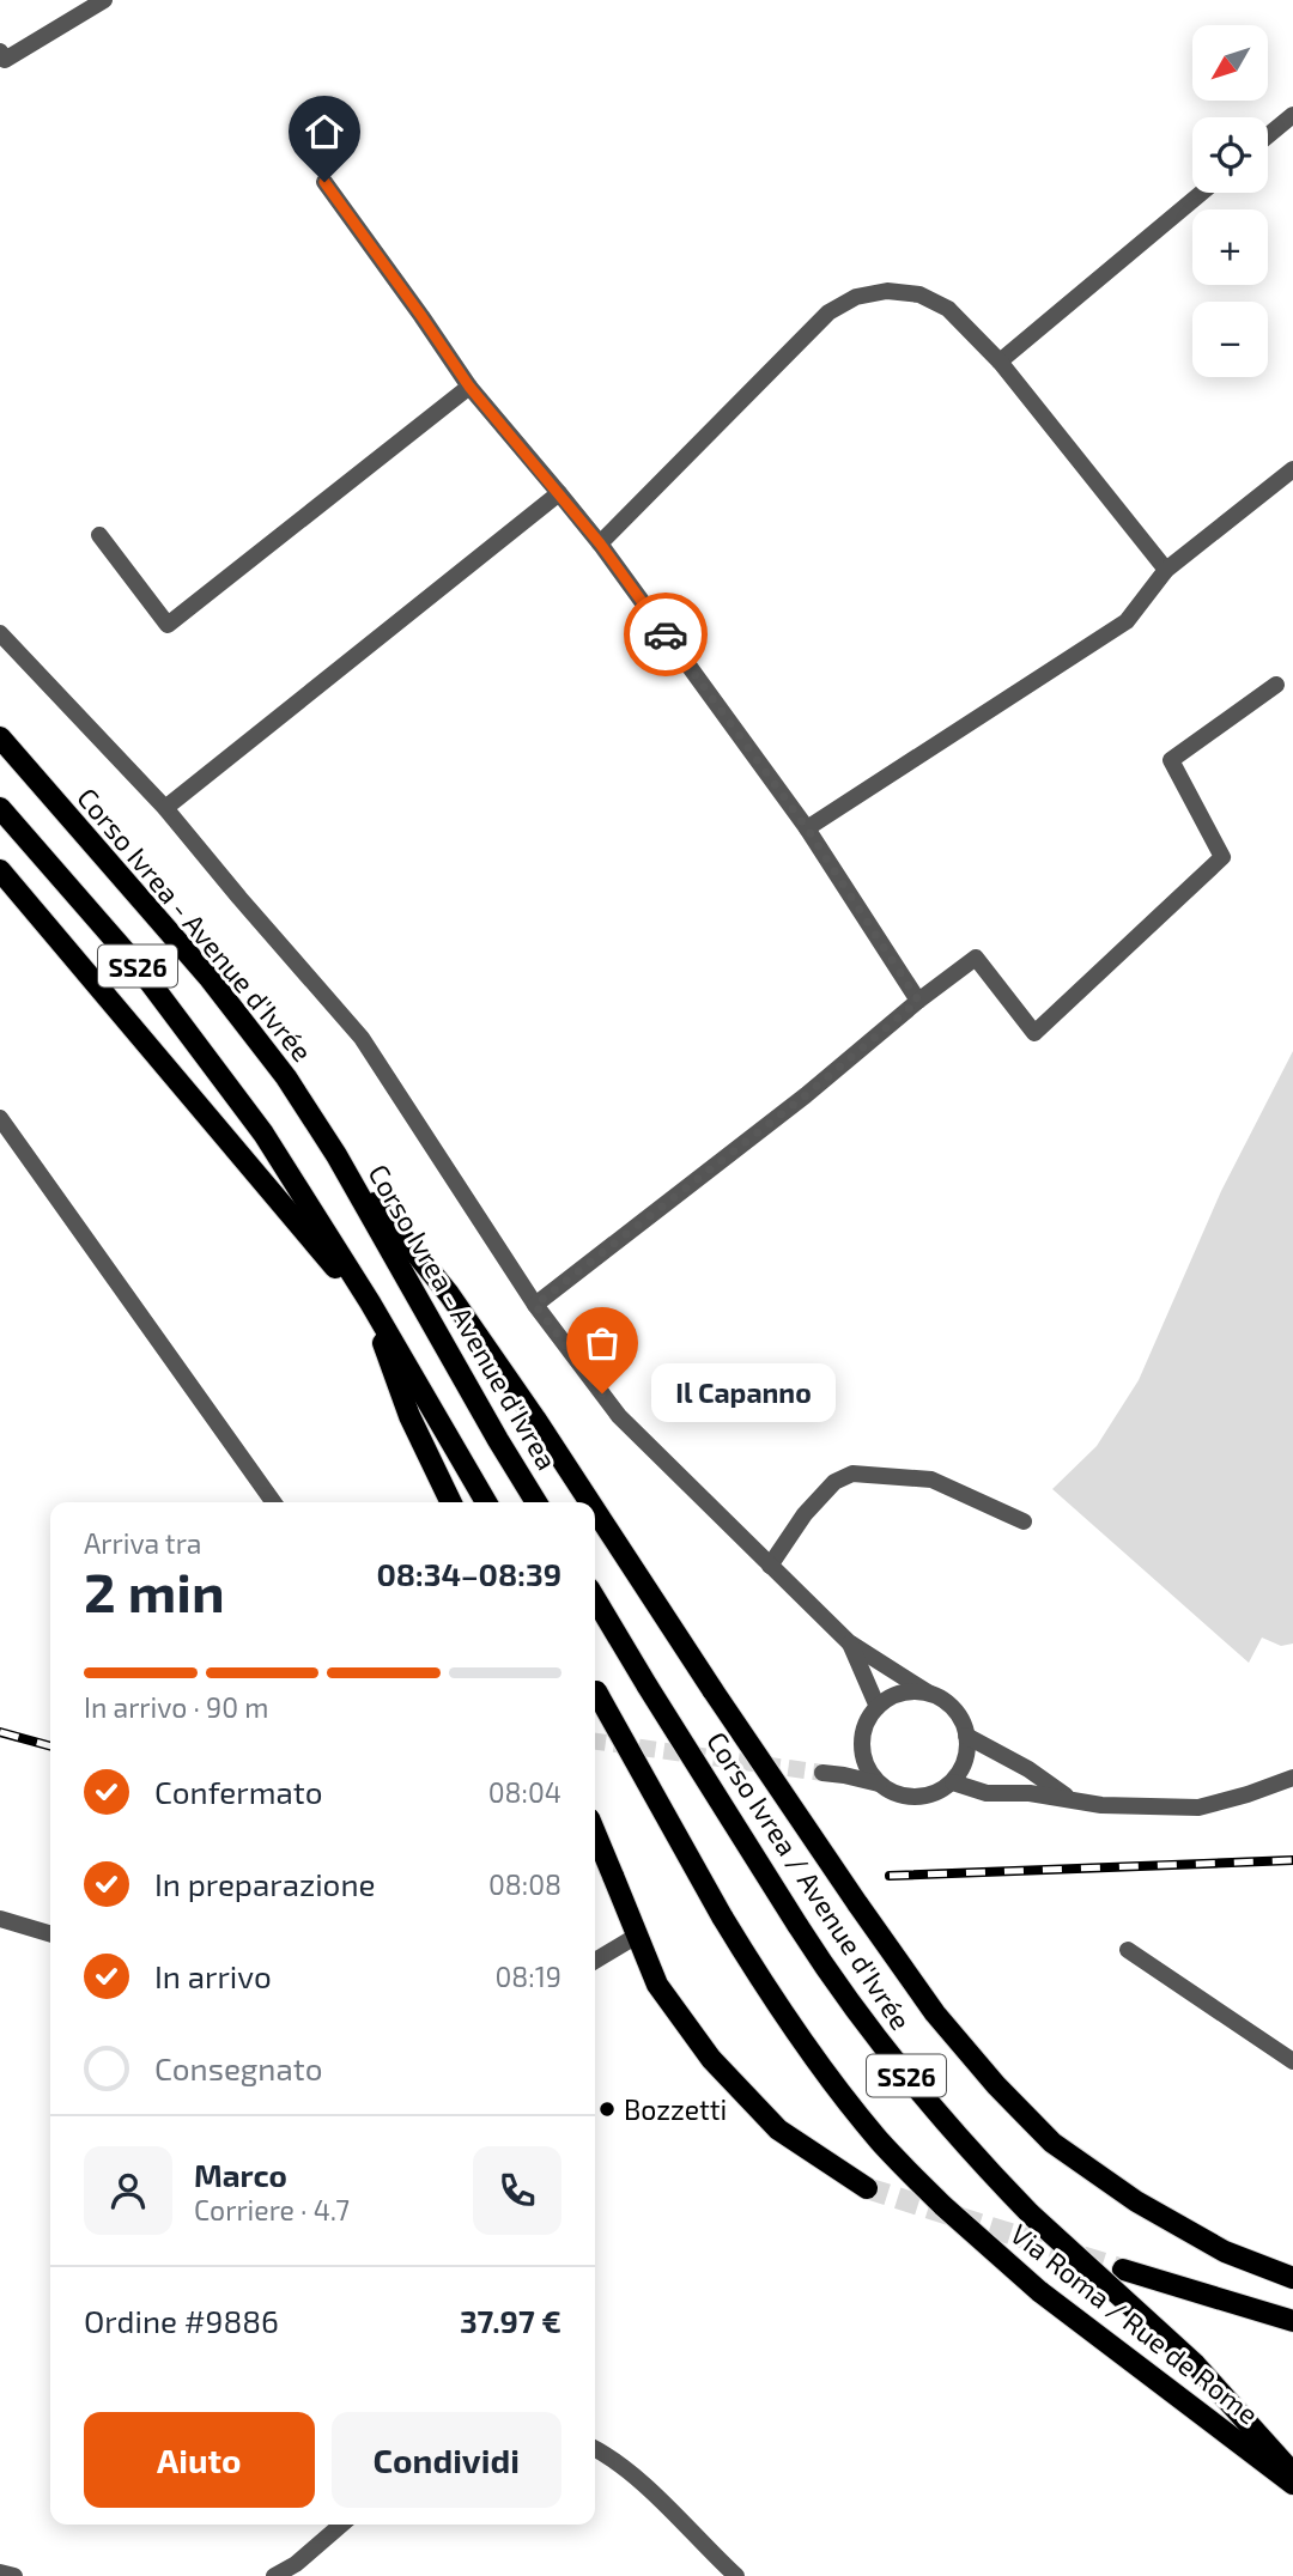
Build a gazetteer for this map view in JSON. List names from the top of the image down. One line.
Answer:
{"streets":{"main road":["Corso Ivrea - Avenue d'Ivrée","SS26","Corso Ivrea - Avenue d'Ivrea","Corso Ivrea / Avenue d'Ivrée","Via Roma / Rue de Rome"]},"crossings":[["Corso Ivrea - Avenue d'Ivrée","Corso Ivrea - Avenue d'Ivrea"],["Corso Ivrea / Avenue d'Ivrée","Via Roma / Rue de Rome"]],"places":["Il Capanno","Bozzetti"],"north":"bottom left","page":{"map_buttons":["+","−"],"bubble":"Il Capanno","heading":["2 min","Arriva tra","08:34–08:39"],"panel":["Marco","Corriere · 4.7","Ordine #9886","37.97 €"],"bar":"In arrivo · 90 m","list":[["Confermato","08:04"],["In preparazione","08:08"],["In arrivo","08:19"],"Consegnato"],"buttons":["Aiuto","Condividi"]}}
